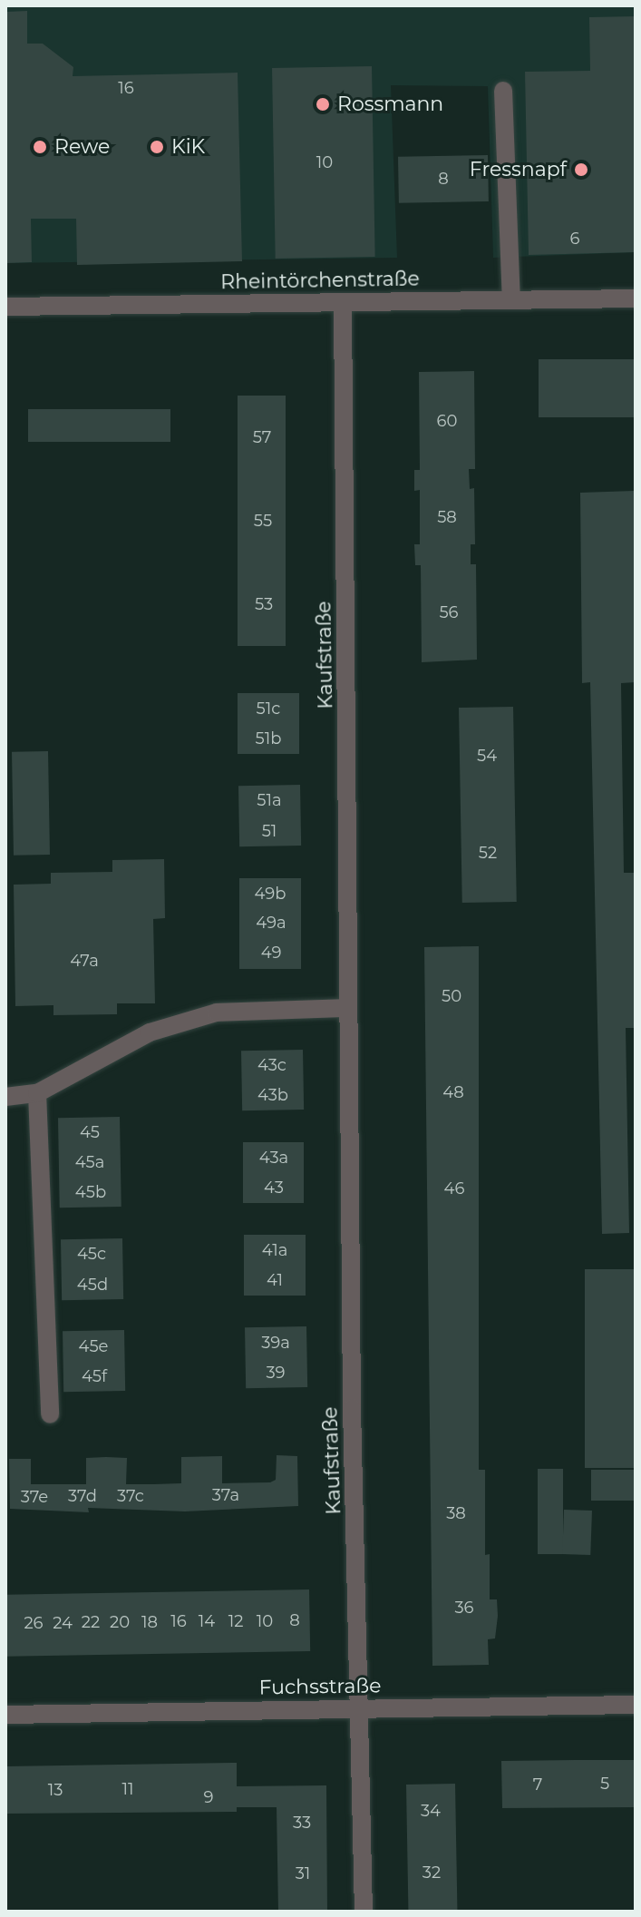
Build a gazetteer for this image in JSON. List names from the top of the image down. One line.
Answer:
{"streets":{"street":["Rheintörchenstraße","Kaufstraße","Fuchsstraße"]},"crossings":[["Rheintörchenstraße","Kaufstraße"],["Kaufstraße","Fuchsstraße"]],"places":["Rossmann","Rewe","KiK","Fressnapf"],"house_numbers":["16","10","8","6","60","57","58","55","53","56","51c","51b","54","51a","51","52","49b","49a","49","47a","50","43c","48","43b","45","43a","45a","43","46","45b","41a","45c","41","45d","39a","45e","39","45f","37a","37d","37c","37e","38","36","8","16","14","12","10","22","20","18","26","24","5","7","11","13","9","34","33","32","31"]}
